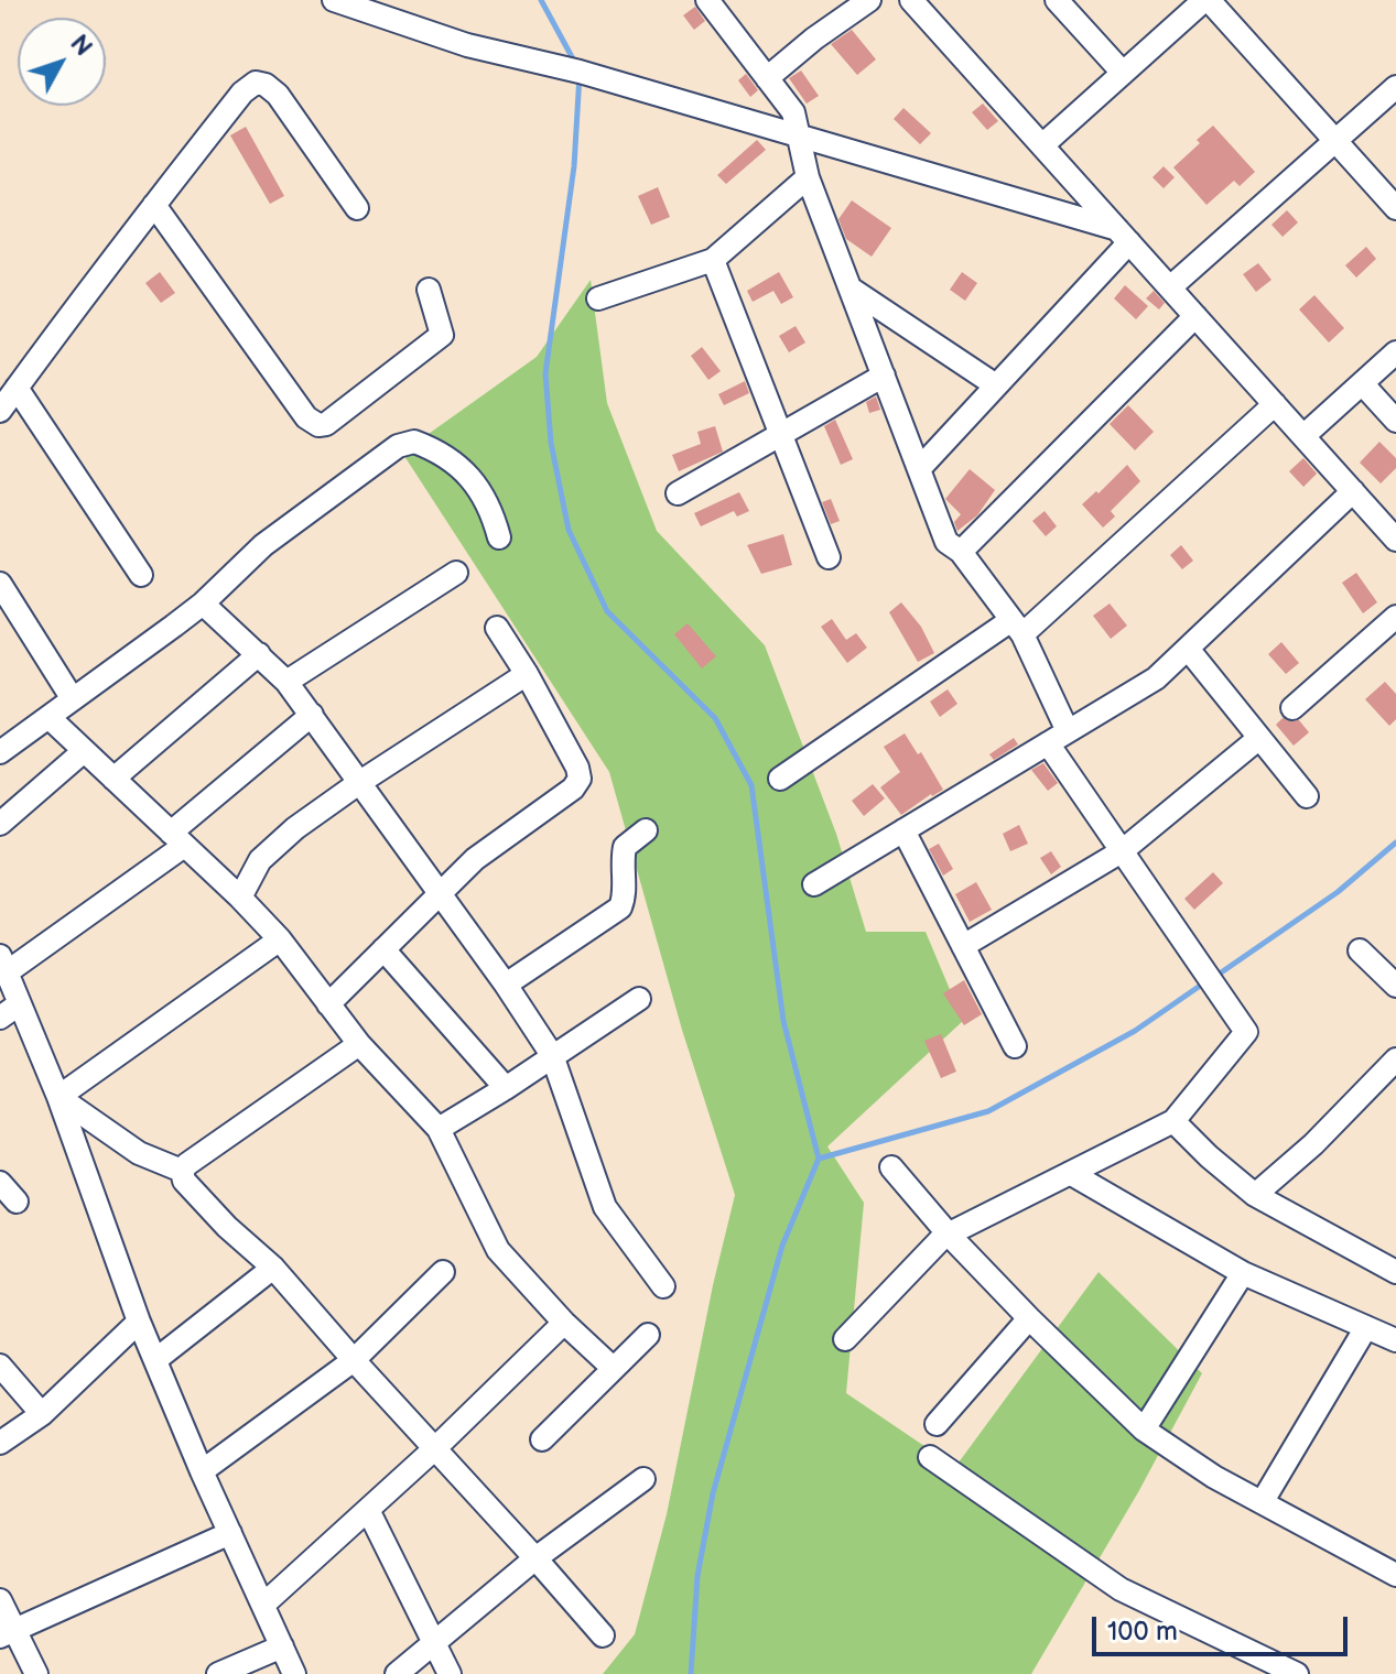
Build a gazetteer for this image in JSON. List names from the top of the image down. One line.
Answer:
{"scale_bar":"100 m","north":"top right"}
